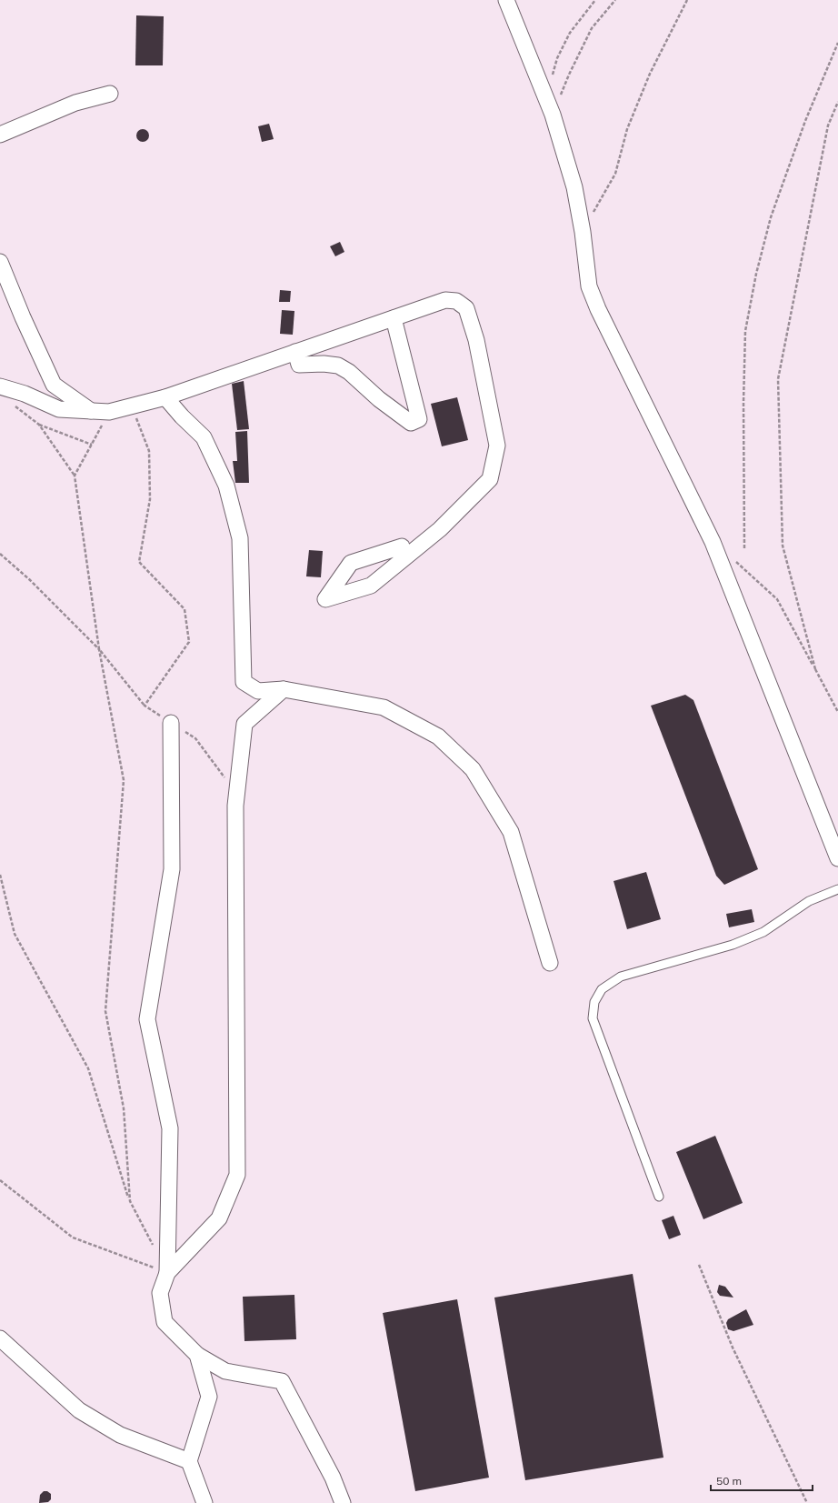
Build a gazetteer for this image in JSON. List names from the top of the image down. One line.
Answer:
{"scale_bar":"50 m"}
